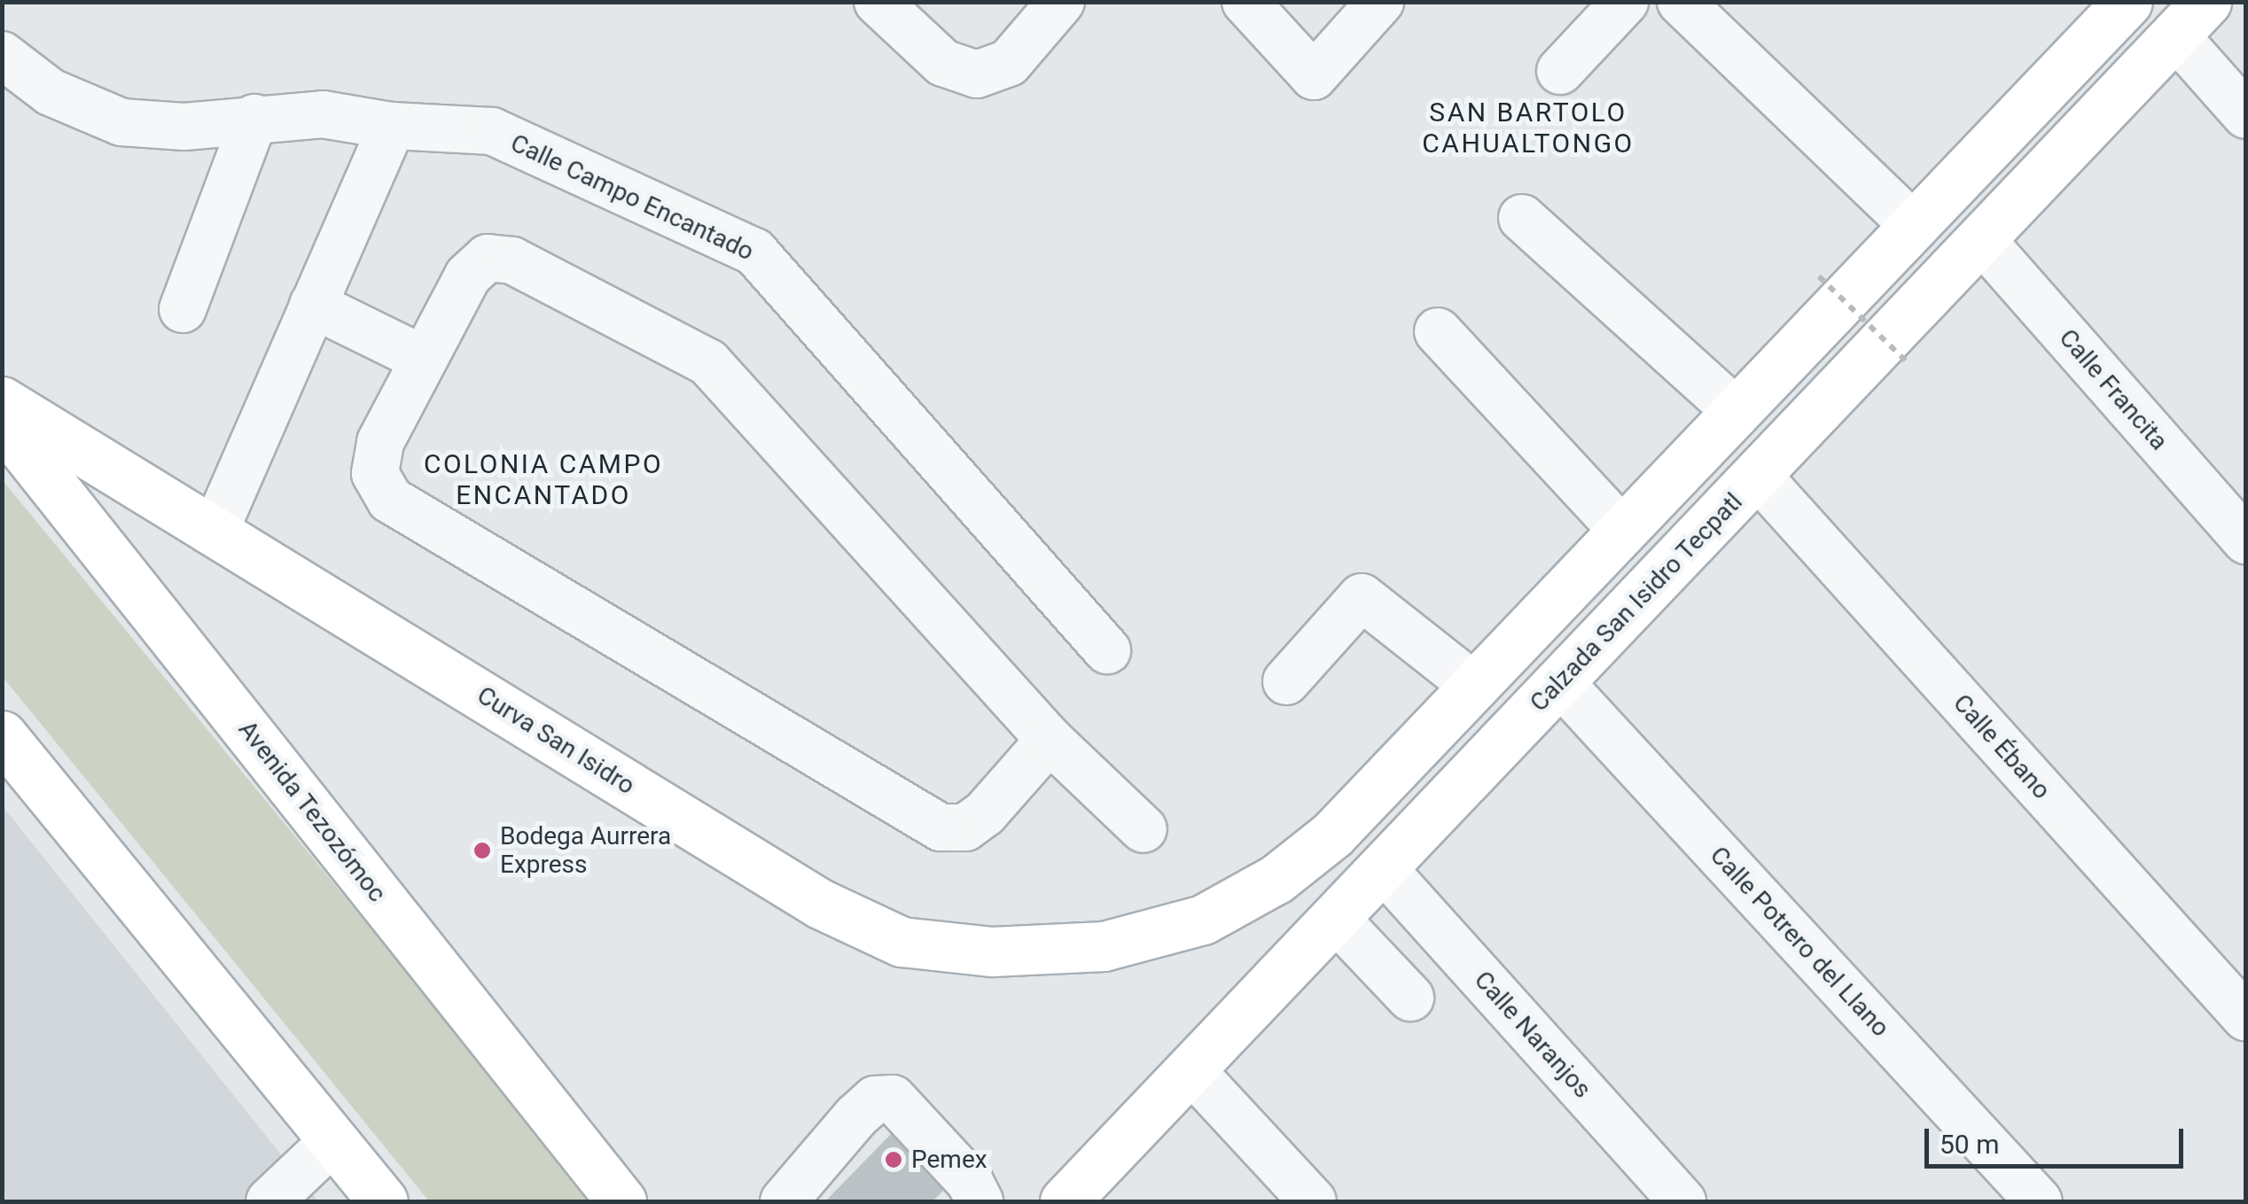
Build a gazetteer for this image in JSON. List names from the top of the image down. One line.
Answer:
{"streets":{"main road":["Calzada San Isidro Tecpatl","Curva San Isidro","Avenida Tezozómoc"],"street":["Calle Campo Encantado","Calle Francita","Calle Ébano","Calle Potrero del Llano","Calle Naranjos"]},"crossings":[["Calle Francita","Calzada San Isidro Tecpatl"],["Calzada San Isidro Tecpatl","Calle Ébano"],["Calzada San Isidro Tecpatl","Calle Potrero del Llano"],["Calzada San Isidro Tecpatl","Calle Naranjos"]],"districts":["SAN BARTOLO CAHUALTONGO","COLONIA CAMPO ENCANTADO"],"places":["Bodega Aurrera Express","Pemex"],"scale_bar":"50 m"}
